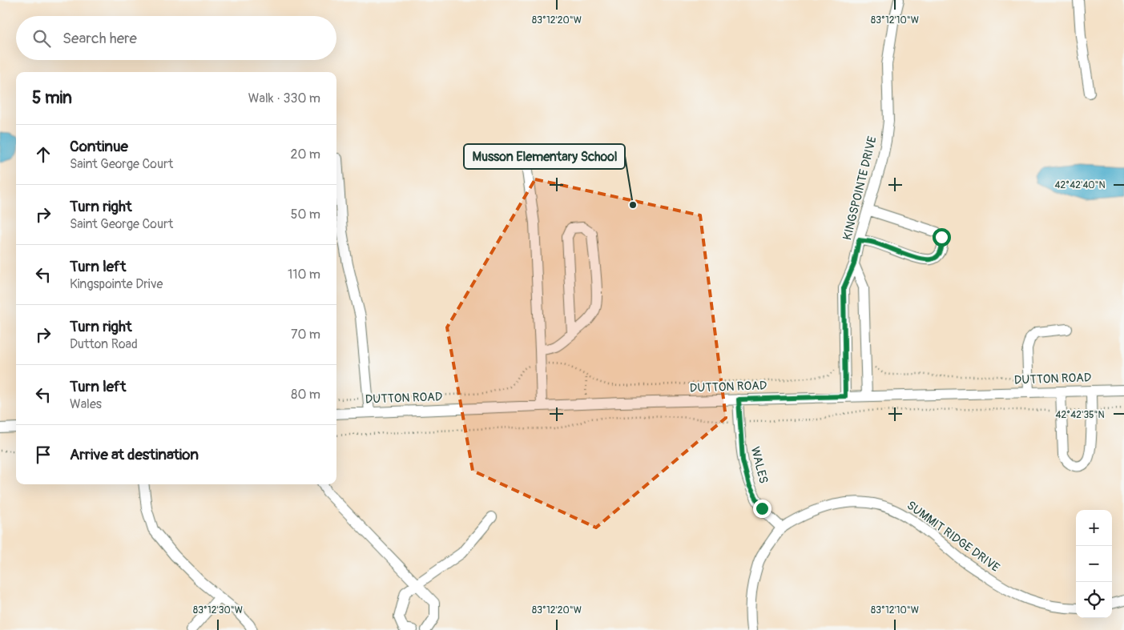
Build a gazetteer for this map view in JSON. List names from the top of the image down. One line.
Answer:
{"streets":{"street":["KINGSPOINTE DRIVE","DUTTON ROAD","WALES","SUMMIT RIDGE DRIVE"]},"crossings":[["KINGSPOINTE DRIVE","DUTTON ROAD"],["DUTTON ROAD","WALES"],["WALES","SUMMIT RIDGE DRIVE"]],"places":["Musson Elementary School"],"page":{"search":"Search here","heading":["5 min","Walk · 330 m"],"list":[["Continue","Saint George Court","20 m"],["Turn right","Saint George Court","50 m"],["Turn left","Kingspointe Drive","110 m"],["Turn right","Dutton Road","70 m"],["Turn left","Wales","80 m"],"Arrive at destination"],"map_buttons":["+","−"]},"coordinates":["83°12'20\"W","83°12'10\"W","42°42'40\"N","42°42'35\"N","83°12'30\"W"]}
